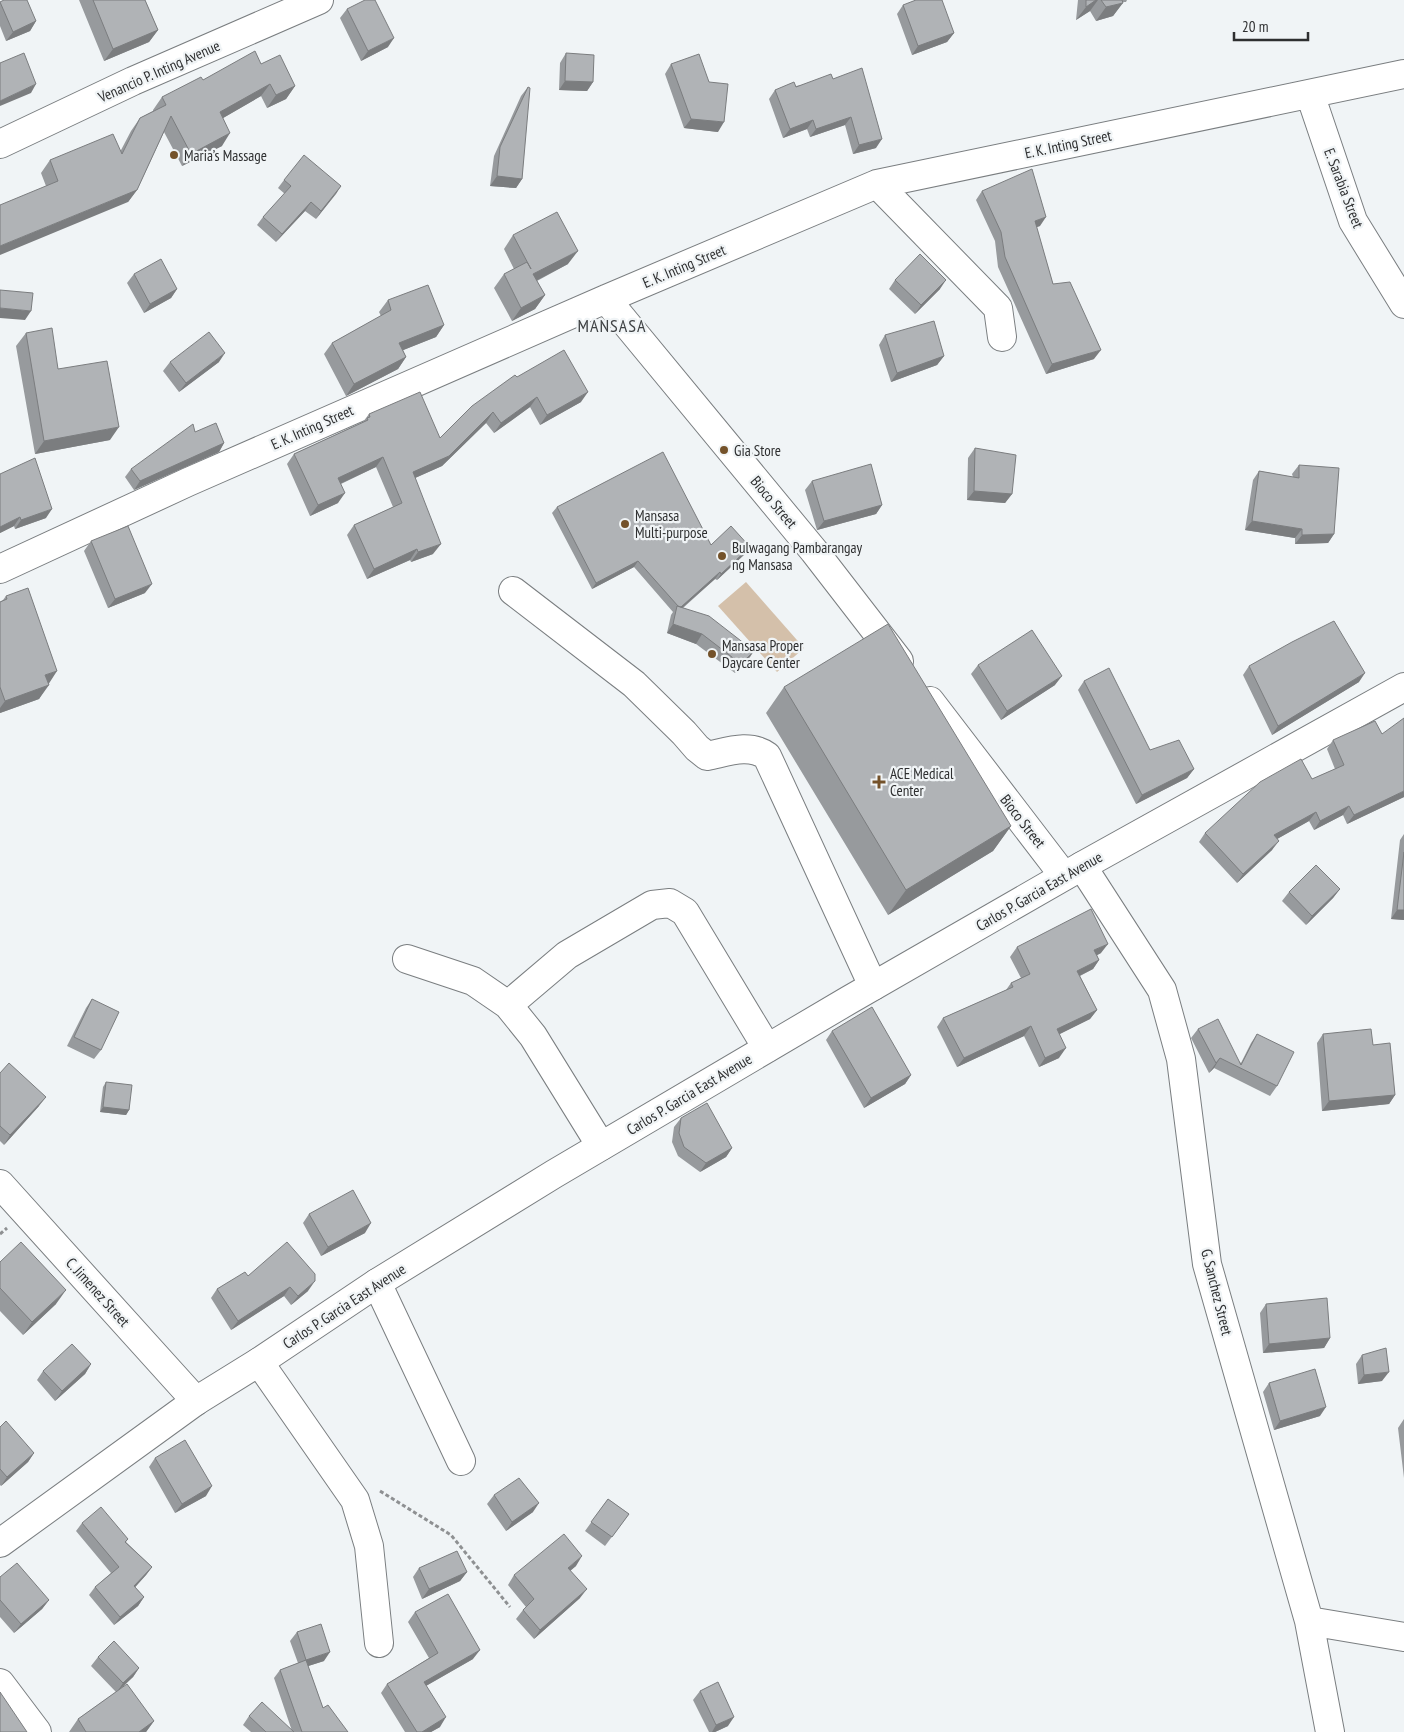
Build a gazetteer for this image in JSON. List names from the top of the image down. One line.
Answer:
{"streets":{"street":["Venancio P. Inting Avenue","E. K. Inting Street","E. Sarabia Street","Bioco Street","Carlos P. Garcia East Avenue","C. Jimenez Street","G. Sanchez Street"]},"crossings":[["E. K. Inting Street","E. Sarabia Street"],["E. K. Inting Street","Bioco Street"],["Bioco Street","Carlos P. Garcia East Avenue"],["Bioco Street","G. Sanchez Street"],["Carlos P. Garcia East Avenue","C. Jimenez Street"],["Carlos P. Garcia East Avenue","G. Sanchez Street"]],"districts":["MANSASA"],"places":{"other":["Maria’s Massage","Gia Store","Mansasa Multi-purpose","Bulwagang Pambarangay ng Mansasa","Mansasa Proper Daycare Center"],"health":["ACE Medical Center"]},"scale_bar":"20 m"}
